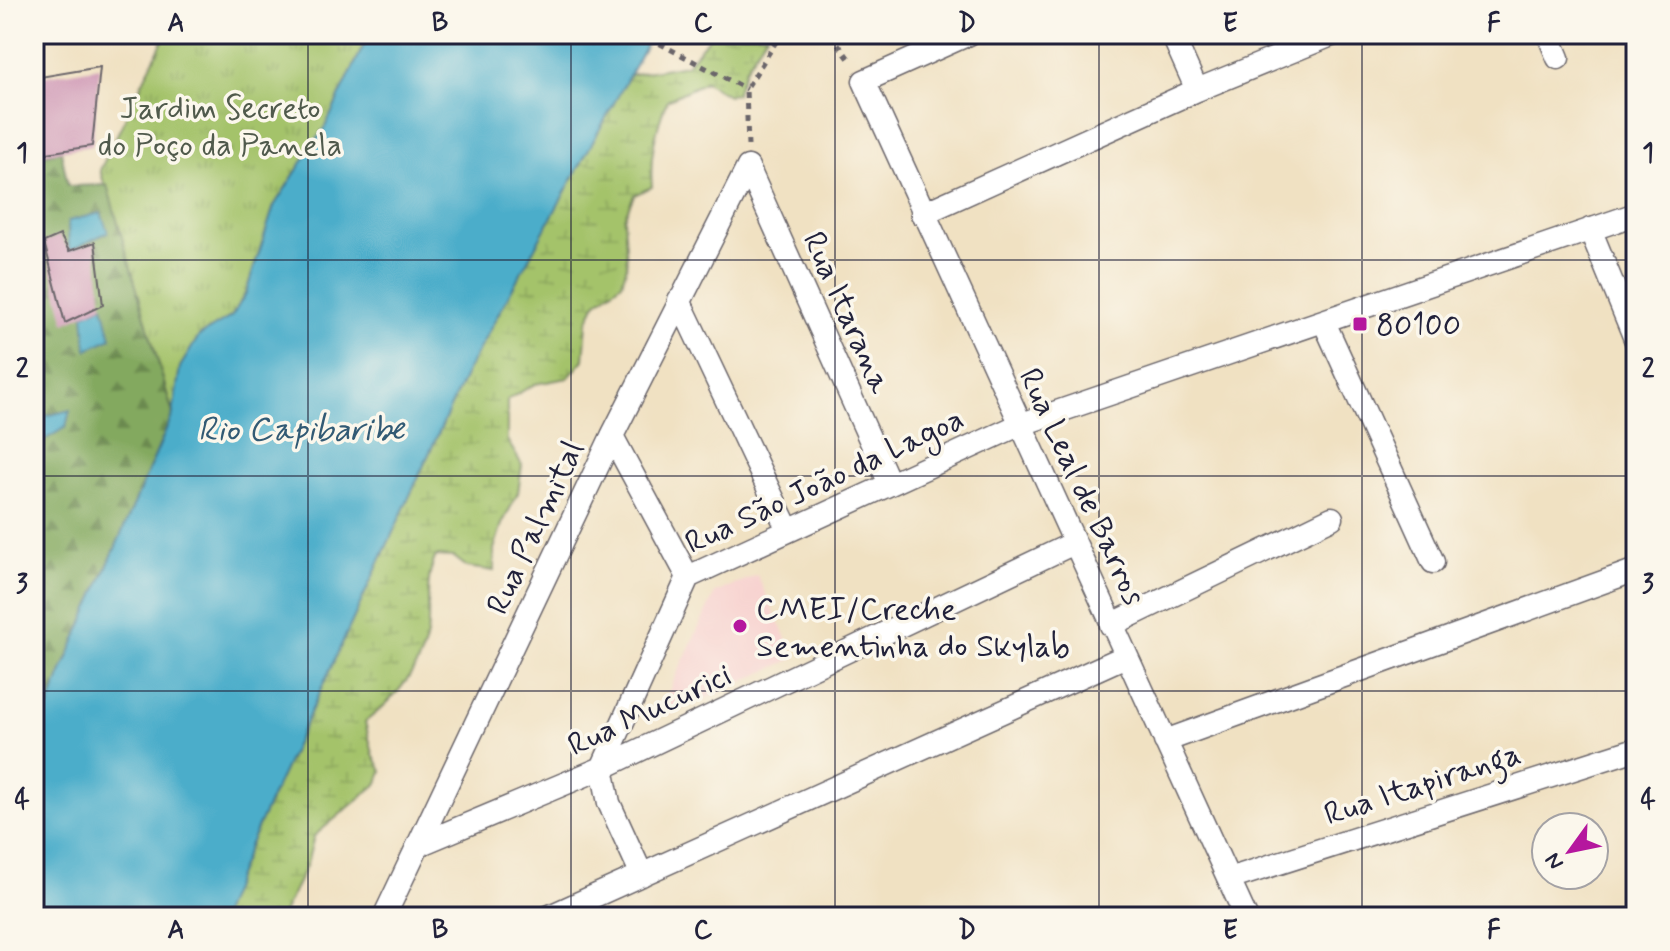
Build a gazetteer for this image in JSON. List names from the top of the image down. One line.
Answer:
{"streets":{"street":["Rua Itarana","Rua São João da Lagoa","Rua Leal de Barros","Rua Palmital","Rua Mucurici","Rua Itapiranga"]},"crossings":[["Rua Itarana","Rua São João da Lagoa"],["Rua Itarana","Rua Palmital"],["Rua São João da Lagoa","Rua Leal de Barros"],["Rua São João da Lagoa","Rua Mucurici"],["Rua Leal de Barros","Rua Mucurici"],["Rua Leal de Barros","Rua Itapiranga"],["Rua Palmital","Rua Mucurici"]],"water":["Rio Capibaribe"],"parks":["Jardim Secreto do Poço da Panela"],"places":{"transit":["80100"],"other":["CMEI/Creche Sementinha do Skylab"]},"north":"bottom left","grid":{"columns":["A","B","C","D","E","F"],"rows":["1","2","3","4"]}}
